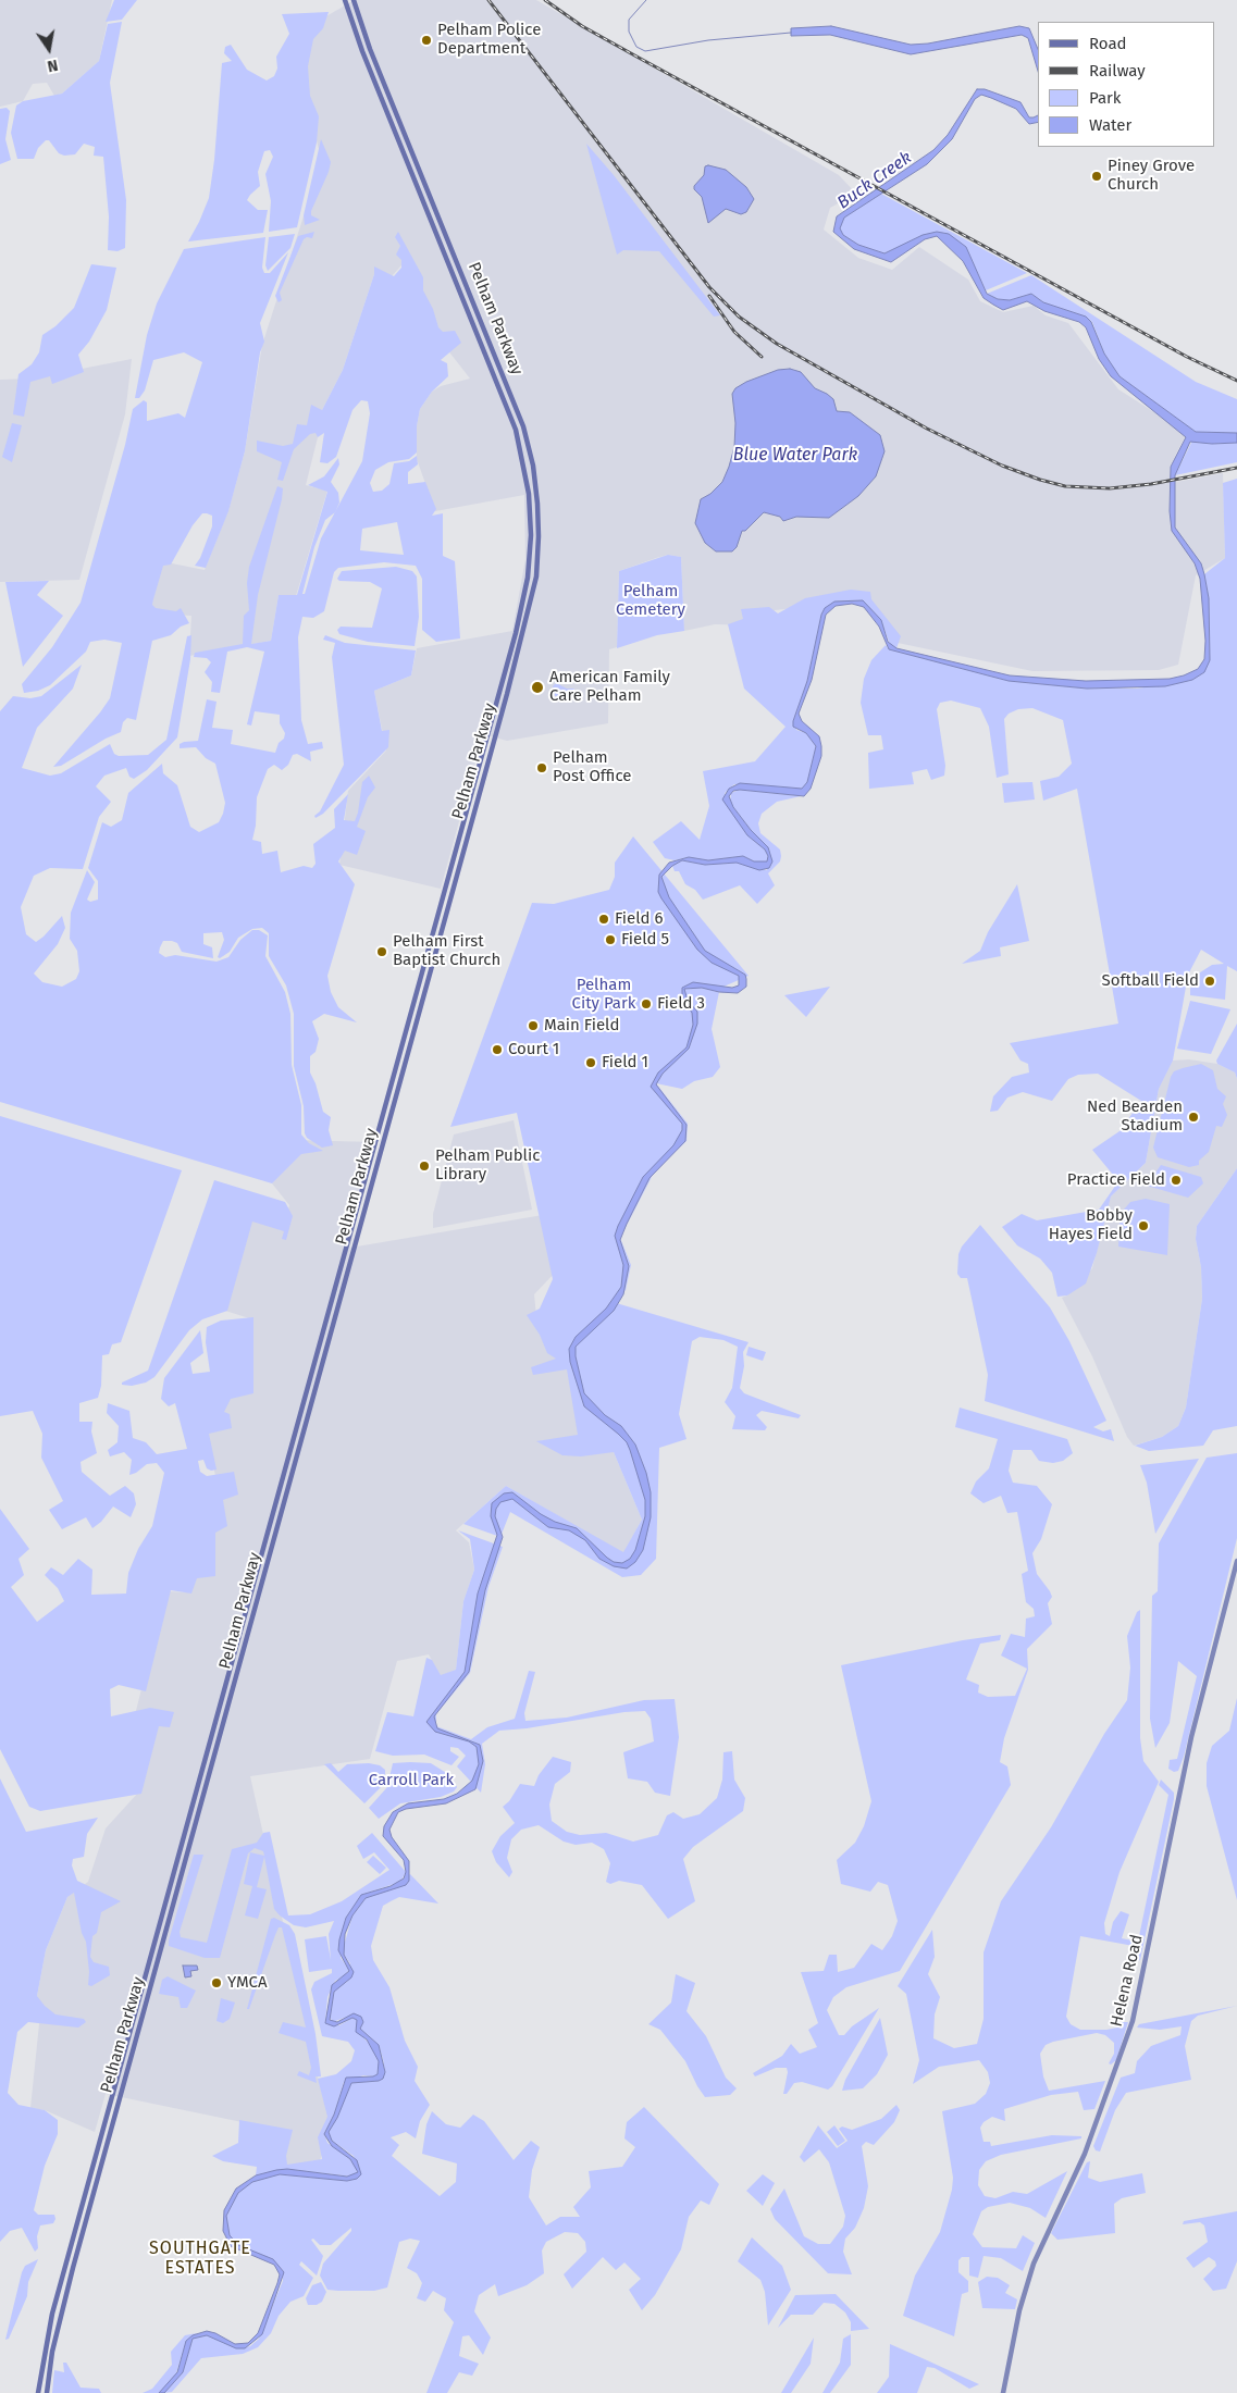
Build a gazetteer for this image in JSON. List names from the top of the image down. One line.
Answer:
{"streets":{"main road":["Pelham Parkway","Helena Road"]},"districts":["SOUTHGATE ESTATES"],"water":["Buck Creek","Blue Water Park"],"parks":["Pelham Cemetery","Pelham City Park","Carroll Park"],"places":["Pelham Police Department","Piney Grove Church","American Family Care Pelham","Pelham Post Office","Field 6","Field 5","Pelham First Baptist Church","Softball Field","Field 3","Main Field","Court 1","Field 1","Ned Bearden Stadium","Pelham Public Library","Practice Field","Bobby Hayes Field","YMCA"],"legend":["Road","Railway","Park","Water"],"north":"bottom"}
